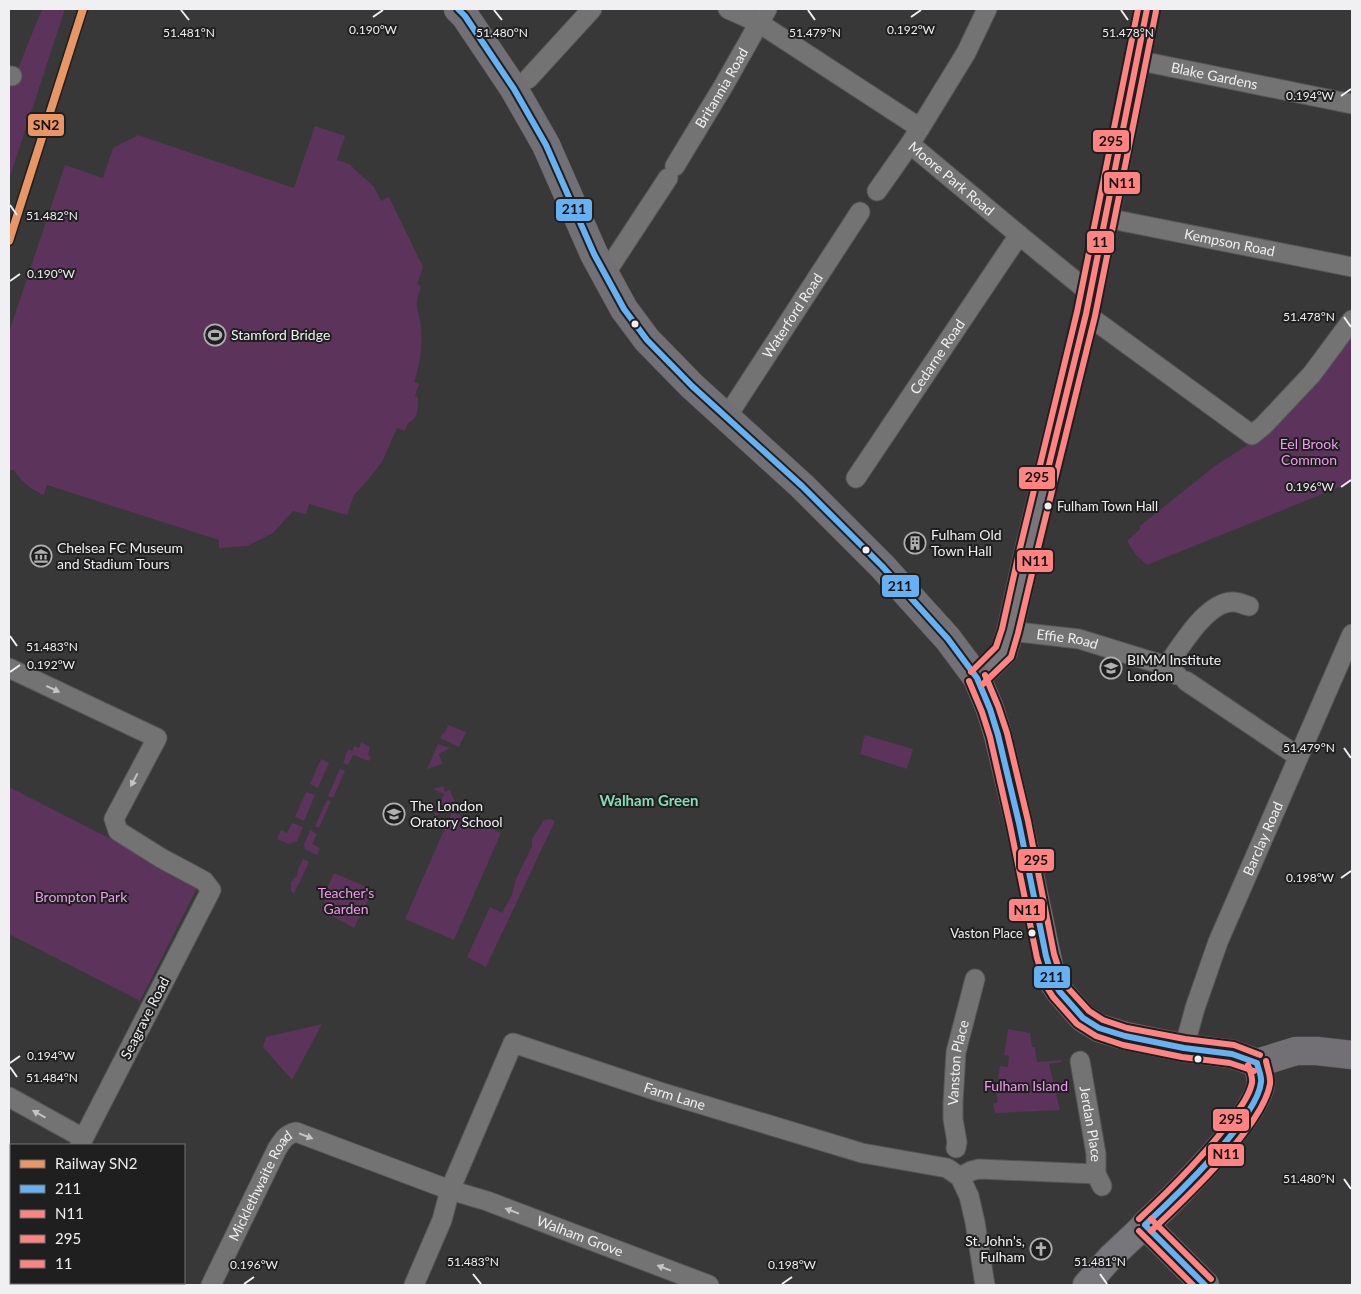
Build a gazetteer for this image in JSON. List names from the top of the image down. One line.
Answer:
{"streets":{"street":["Blake Gardens","Britannia Road","Moore Park Road","Kempson Road","Waterford Road","Cedarne Road","Effie Road","Barclay Road","Seagrave Road","Vanston Place","Farm Lane","Jerdan Place","Micklethwaite Road","Walham Grove"]},"crossings":[["Britannia Road","Moore Park Road"],["Moore Park Road","Cedarne Road"],["Effie Road","Barclay Road"],["Farm Lane","Jerdan Place"],["Farm Lane","Micklethwaite Road"],["Farm Lane","Walham Grove"],["Micklethwaite Road","Walham Grove"]],"one_way":["Walham Grove"],"districts":["Walham Green"],"parks":["Eel Brook Common","Teacher's Garden","Brompton Park","Fulham Island"],"places":{"sports":["Stamford Bridge"],"other":["Fulham Town Hall","Vaston Place"],"building":["Fulham Old Town Hall"],"museum":["Chelsea FC Museum and Stadium Tours"],"school or university":["BIMM Institute London","The London Oratory School"],"church":["St. John's, Fulham"]},"lines":["rail line SN2","transit line 211","transit line 295","transit line 11","transit line N11"],"legend":["Railway SN2","211","N11","295","11"],"coordinates":["0.190°W","0.192°W","51.481°N","51.480°N","51.479°N","51.478°N","0.194°W","51.482°N","0.196°W","51.483°N","0.198°W","51.484°N"]}
